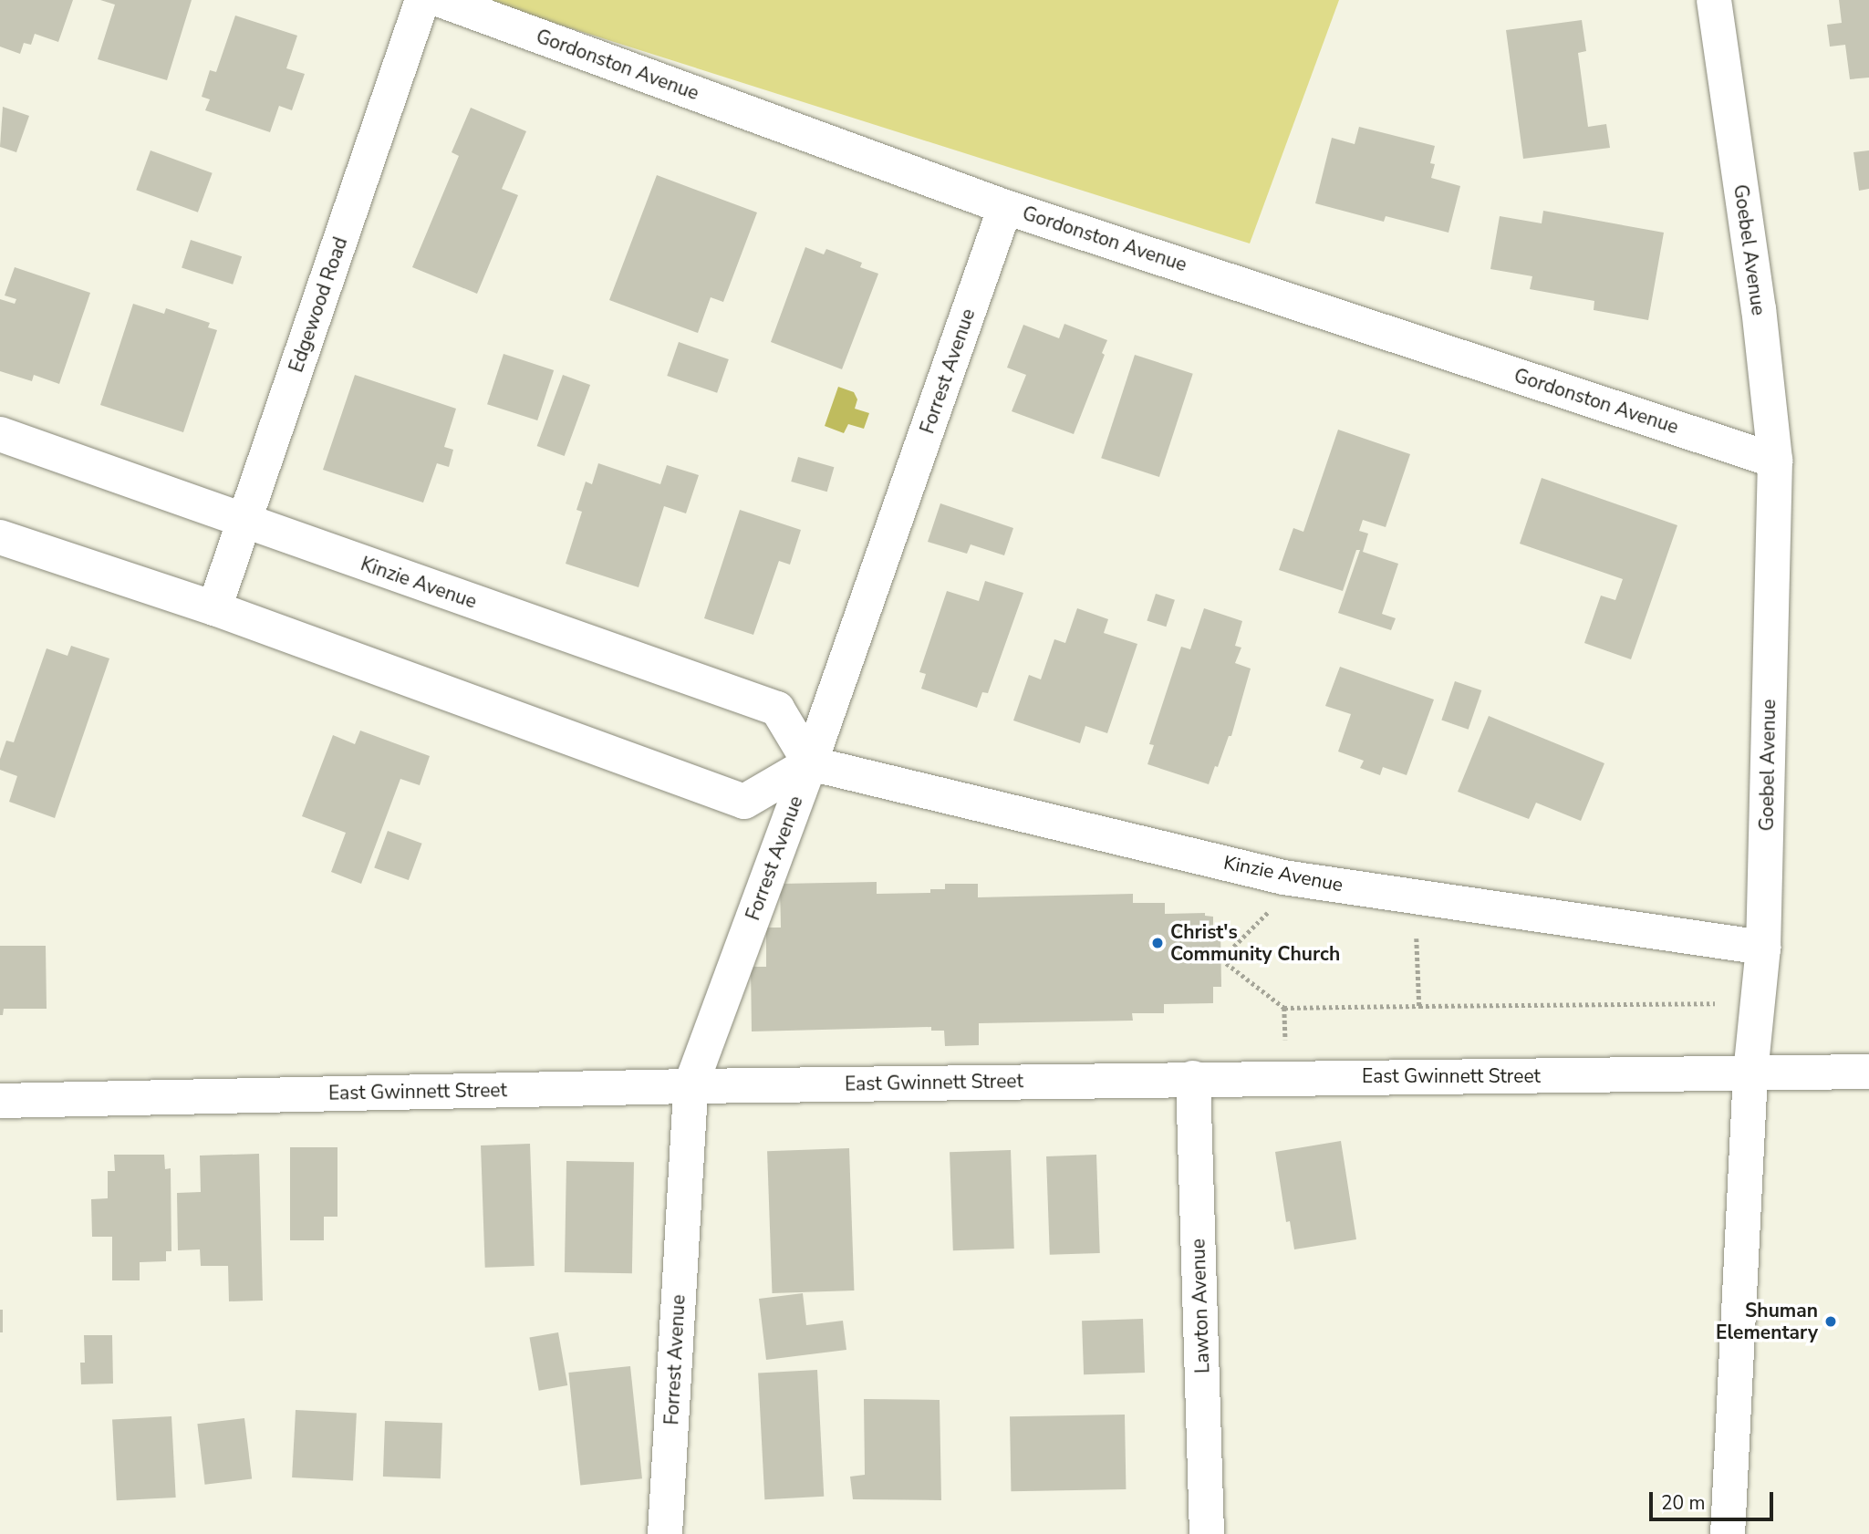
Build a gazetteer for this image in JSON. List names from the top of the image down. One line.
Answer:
{"streets":{"street":["Gordonston Avenue","Goebel Avenue","Edgewood Road","Forrest Avenue","Kinzie Avenue","East Gwinnett Street","Lawton Avenue"]},"crossings":[["Gordonston Avenue","Goebel Avenue"],["Gordonston Avenue","Forrest Avenue"],["Goebel Avenue","Kinzie Avenue"],["Goebel Avenue","East Gwinnett Street"],["Edgewood Road","Kinzie Avenue"],["Forrest Avenue","Kinzie Avenue"],["Forrest Avenue","East Gwinnett Street"],["East Gwinnett Street","Lawton Avenue"]],"places":["Christ's Community Church","Shuman Elementary"],"scale_bar":"20 m"}
